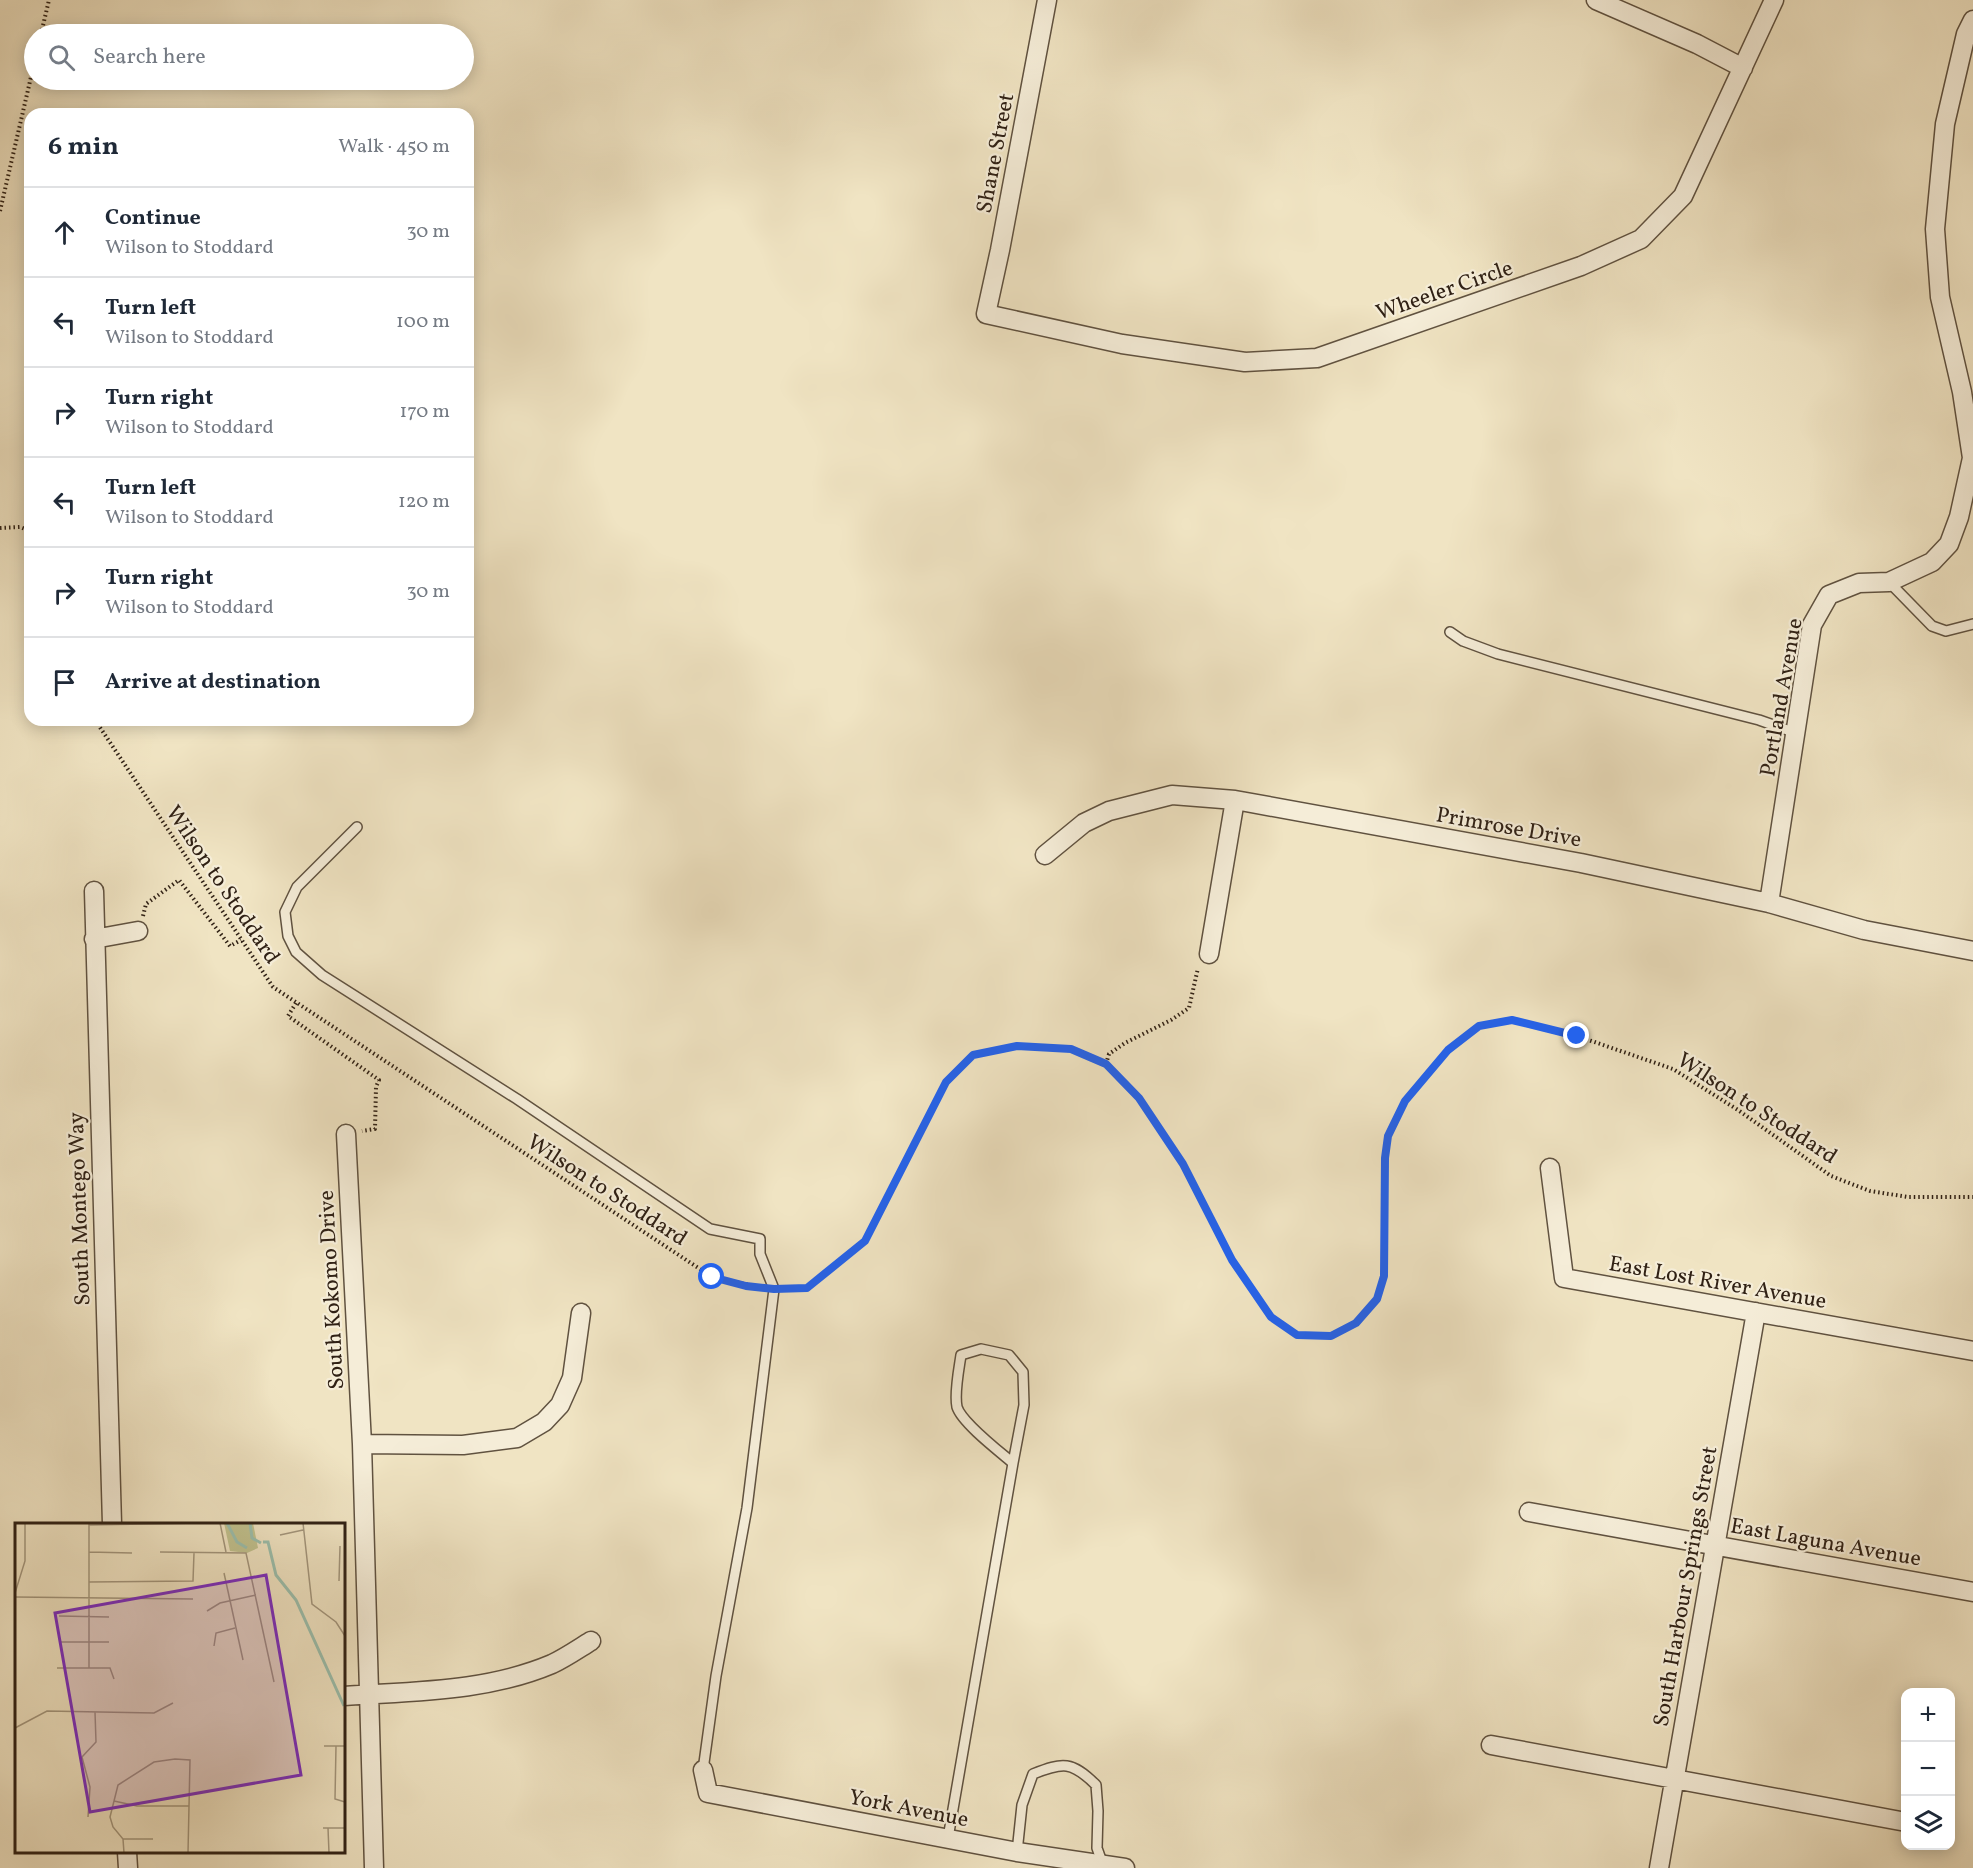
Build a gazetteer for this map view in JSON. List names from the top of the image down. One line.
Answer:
{"streets":{"street":["Shane Street","Wheeler Circle","Portland Avenue","Primrose Drive","South Montego Way","East Lost River Avenue","South Kokomo Drive","East Laguna Avenue","South Harbour Springs Street","York Avenue"],"path":["Wilson to Stoddard"]},"crossings":[["Shane Street","Wheeler Circle"],["Portland Avenue","Primrose Drive"],["East Lost River Avenue","South Harbour Springs Street"],["East Laguna Avenue","South Harbour Springs Street"]],"page":{"search":"Search here","heading":["6 min","Walk · 450 m"],"list":[["Continue","Wilson to Stoddard","30 m"],["Turn left","Wilson to Stoddard","100 m"],["Turn right","Wilson to Stoddard","170 m"],["Turn left","Wilson to Stoddard","120 m"],["Turn right","Wilson to Stoddard","30 m"],"Arrive at destination"],"map_buttons":["+","−"]}}
